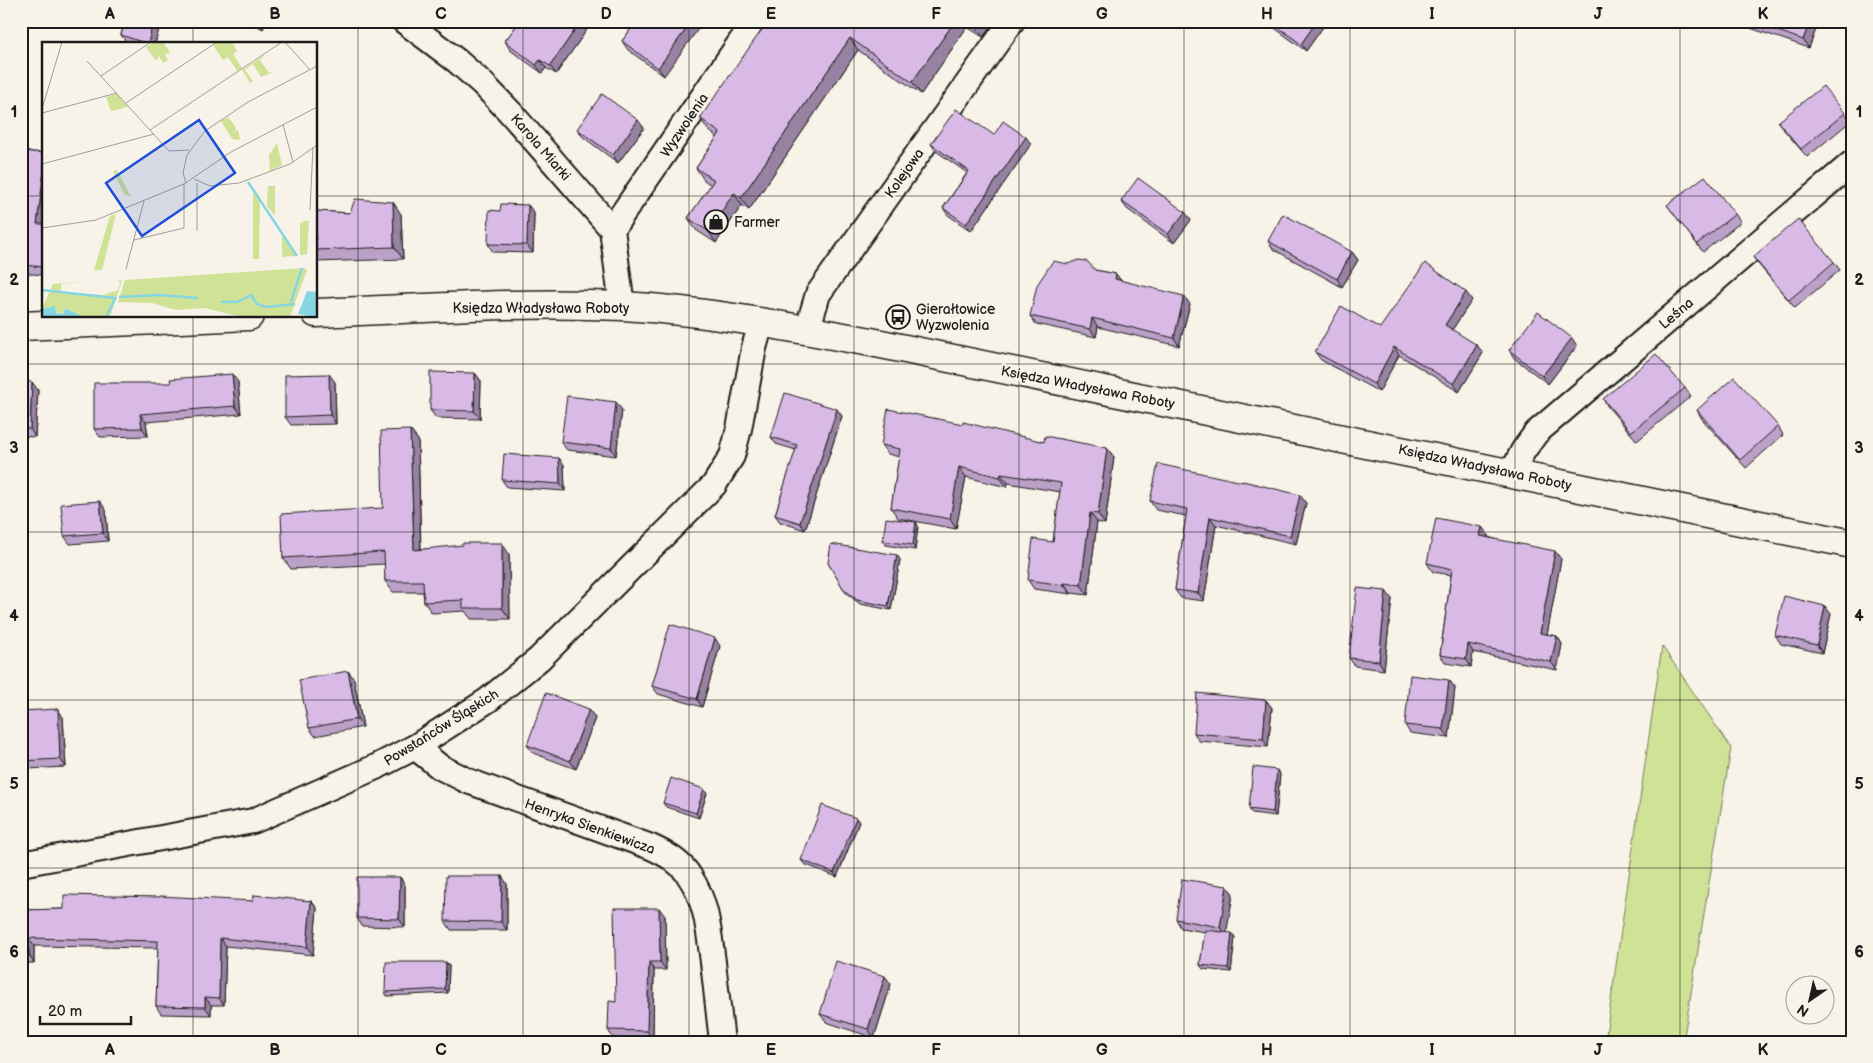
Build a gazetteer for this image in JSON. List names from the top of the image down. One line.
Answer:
{"streets":{"main road":["Księdza Władysława Roboty"],"street":["Wyzwolenia","Karola Miarki","Kolejowa","Leśna","Powstańców Śląskich","Henryka Sienkiewicza"]},"crossings":[["Wyzwolenia","Karola Miarki"],["Kolejowa","Księdza Władysława Roboty"],["Księdza Władysława Roboty","Leśna"],["Księdza Władysława Roboty","Powstańców Śląskich"],["Powstańców Śląskich","Henryka Sienkiewicza"]],"places":{"shop":["Farmer"],"bus stop":["Gierałtowice Wyzwolenia"]},"scale_bar":"20 m","north":"bottom left","grid":{"columns":["A","B","C","D","E","F","G","H","I","J","K"],"rows":["1","2","3","4","5","6"]}}
